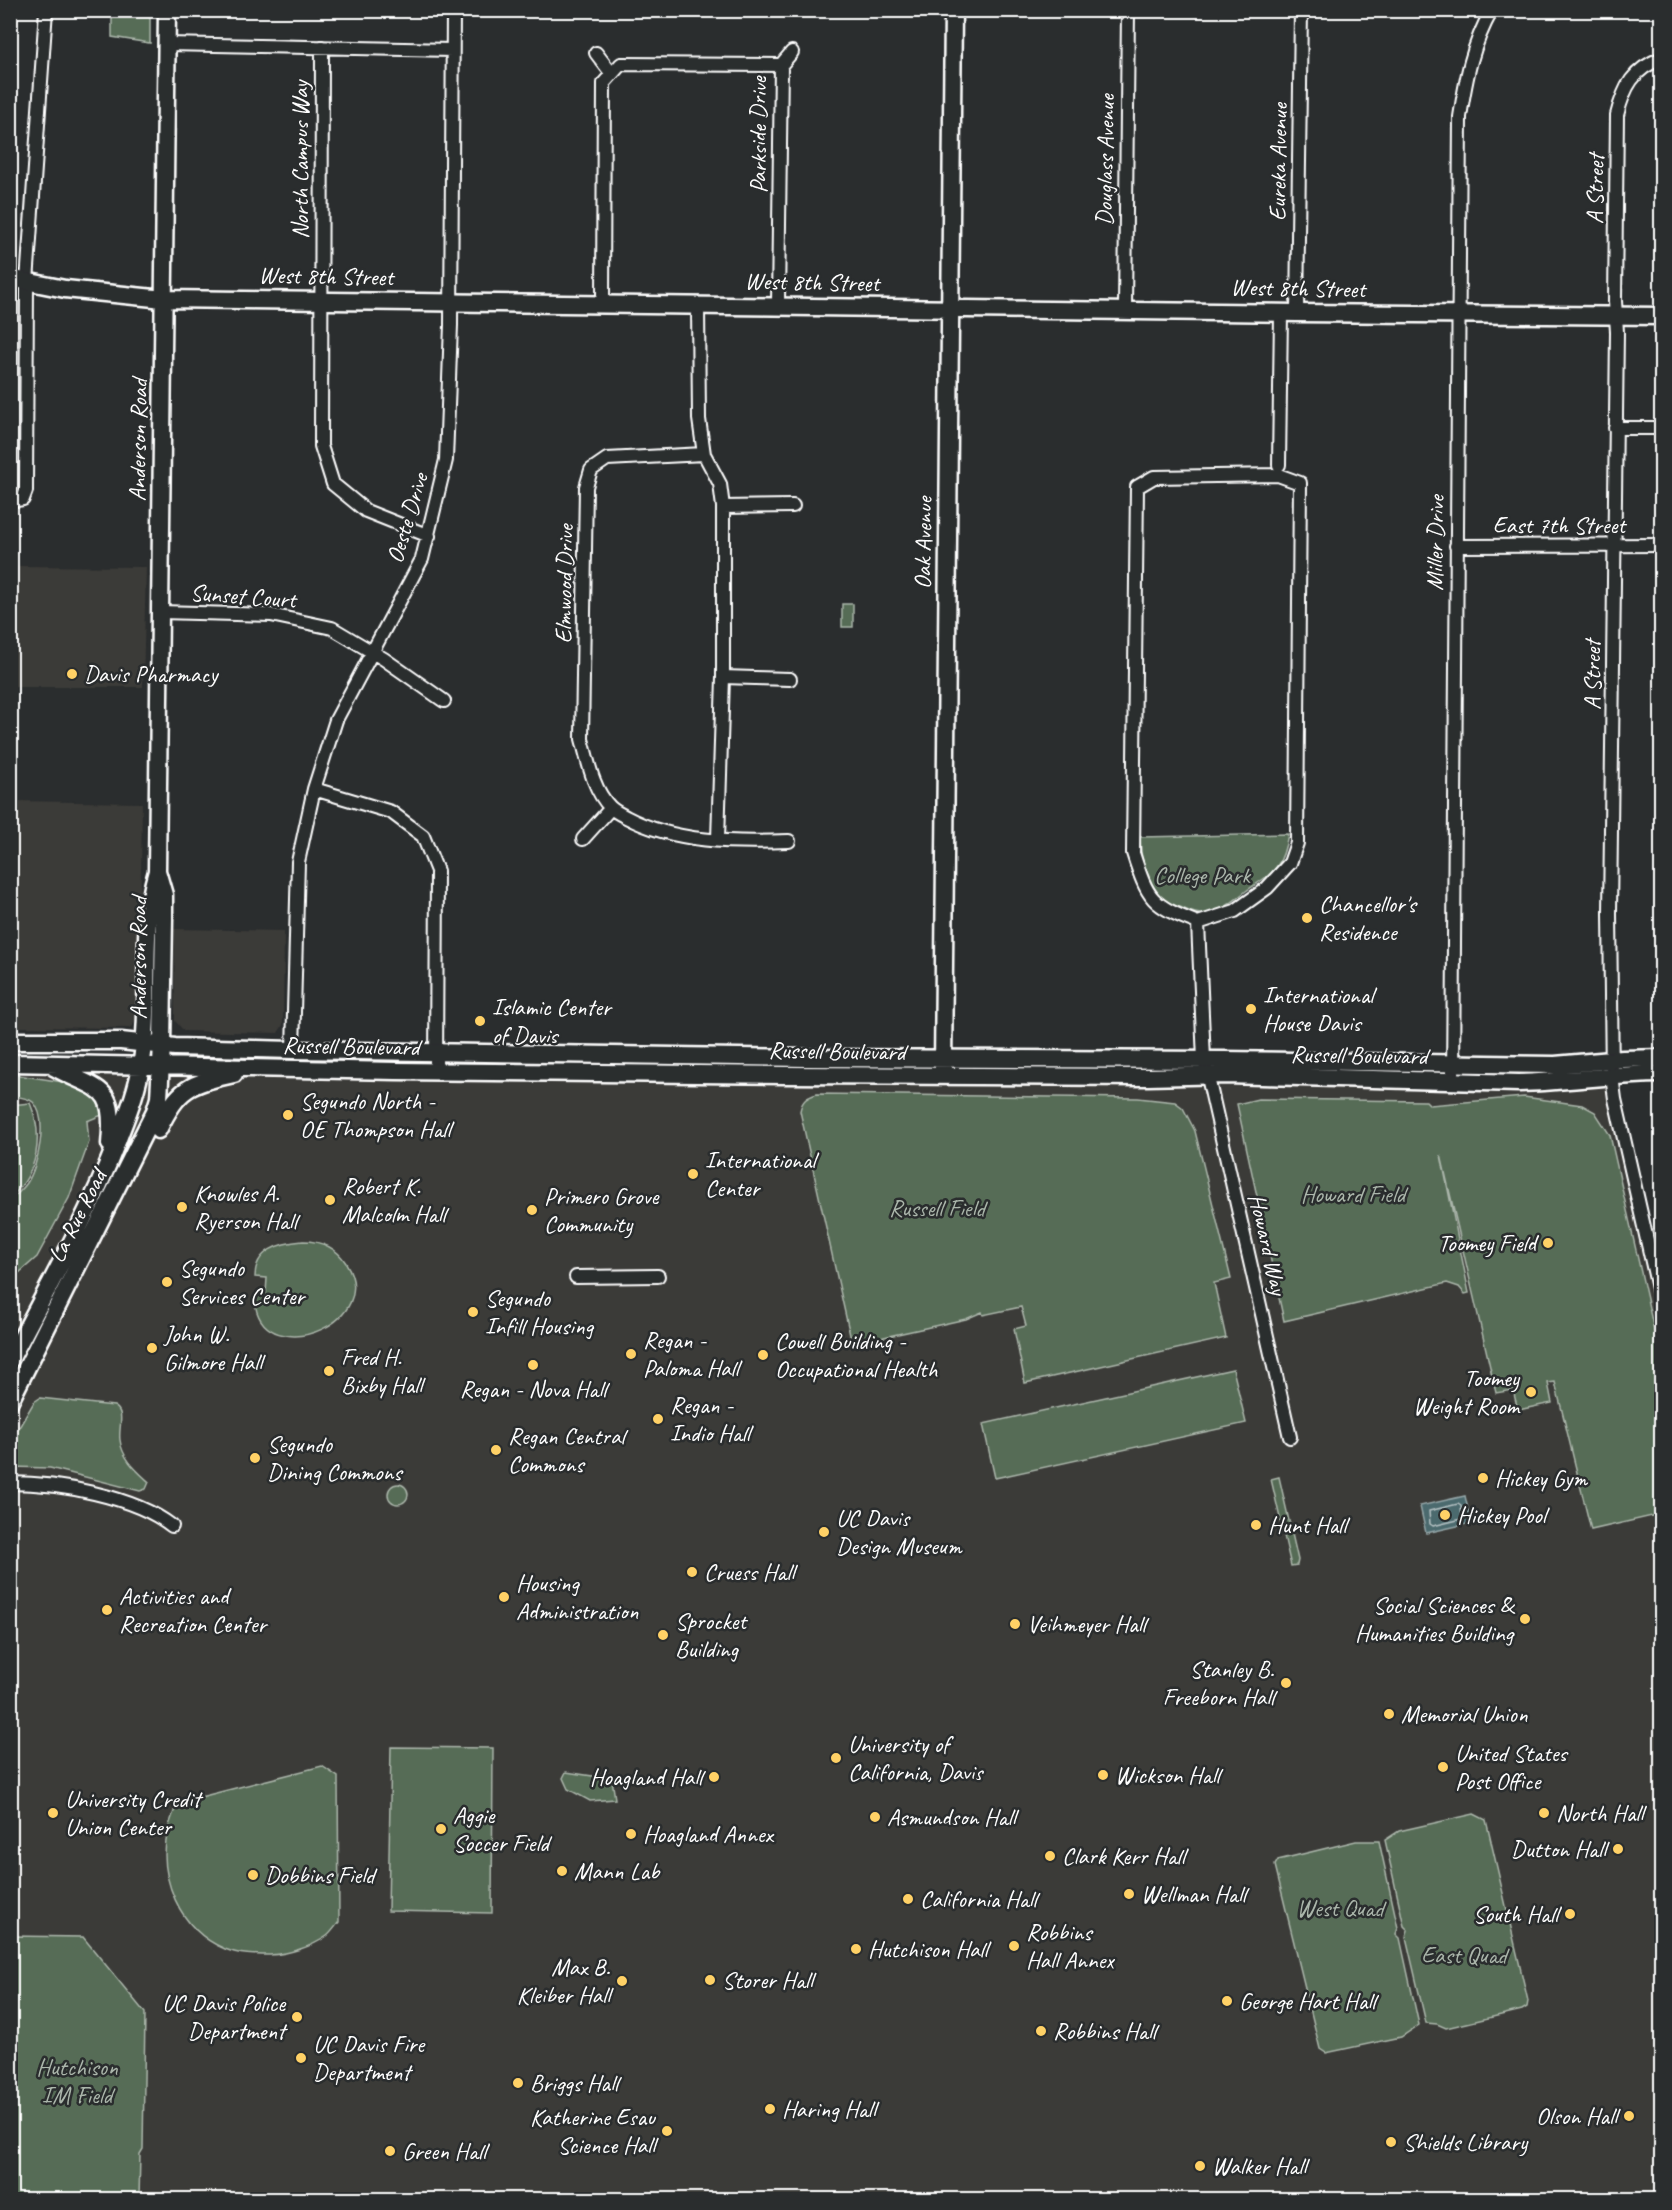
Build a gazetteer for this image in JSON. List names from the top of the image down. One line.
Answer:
{"streets":{"main road":["West 8th Street","Anderson Road","Oak Avenue","Russell Boulevard","La Rue Road"],"street":["Parkside Drive","North Campus Way","Douglass Avenue","Eureka Avenue","A Street","Oeste Drive","East 7th Street","Miller Drive","Elmwood Drive","Sunset Court","Howard Way"]},"crossings":[["Parkside Drive","West 8th Street"],["North Campus Way","West 8th Street"],["North Campus Way","Oeste Drive"],["Douglass Avenue","West 8th Street"],["Eureka Avenue","West 8th Street"],["A Street","West 8th Street"],["A Street","East 7th Street"],["A Street","Russell Boulevard"],["West 8th Street","Anderson Road"],["West 8th Street","Oeste Drive"],["West 8th Street","Oak Avenue"],["West 8th Street","Miller Drive"],["Anderson Road","Sunset Court"],["Anderson Road","Russell Boulevard"],["Anderson Road","La Rue Road"],["Oeste Drive","Sunset Court"],["Oeste Drive","Russell Boulevard"],["East 7th Street","Miller Drive"],["Oak Avenue","Russell Boulevard"],["Miller Drive","Russell Boulevard"],["Russell Boulevard","La Rue Road"],["Russell Boulevard","Howard Way"]],"parks":["College Park","Howard Field","Russell Field","West Quad","East Quad","Hutchison IM Field"],"places":["Davis Pharmacy","Chancellor's Residence","International House Davis","Islamic Center of Davis","Segundo North - OE Thompson Hall","International Center","Robert K. Malcolm Hall","Knowles A. Ryerson Hall","Primero Grove Community","Toomey Field","Segundo Services Center","Segundo Infill Housing","John W. Gilmore Hall","Regan - Paloma Hall","Cowell Building - Occupational Health","Regan - Nova Hall","Fred H. Bixby Hall","Toomey Weight Room","Regan - Indio Hall","Regan Central Commons","Segundo Dining Commons","Hickey Gym","Hickey Pool","Hunt Hall","UC Davis Design Museum","Cruess Hall","Housing Administration","Activities and Recreation Center","Social Sciences & Humanities Building","Veihmeyer Hall","Sprocket Building","Stanley B. Freeborn Hall","Memorial Union","University of California, Davis","United States Post Office","Wickson Hall","Hoagland Hall","University Credit Union Center","North Hall","Asmundson Hall","Aggie Soccer Field","Hoagland Annex","Dutton Hall","Clark Kerr Hall","Mann Lab","Dobbins Field","Wellman Hall","California Hall","South Hall","Robbins Hall Annex","Hutchison Hall","Storer Hall","Max B. Kleiber Hall","George Hart Hall","UC Davis Police Department","Robbins Hall","UC Davis Fire Department","Briggs Hall","Haring Hall","Olson Hall","Katherine Esau Science Hall","Shields Library","Green Hall","Walker Hall"]}
